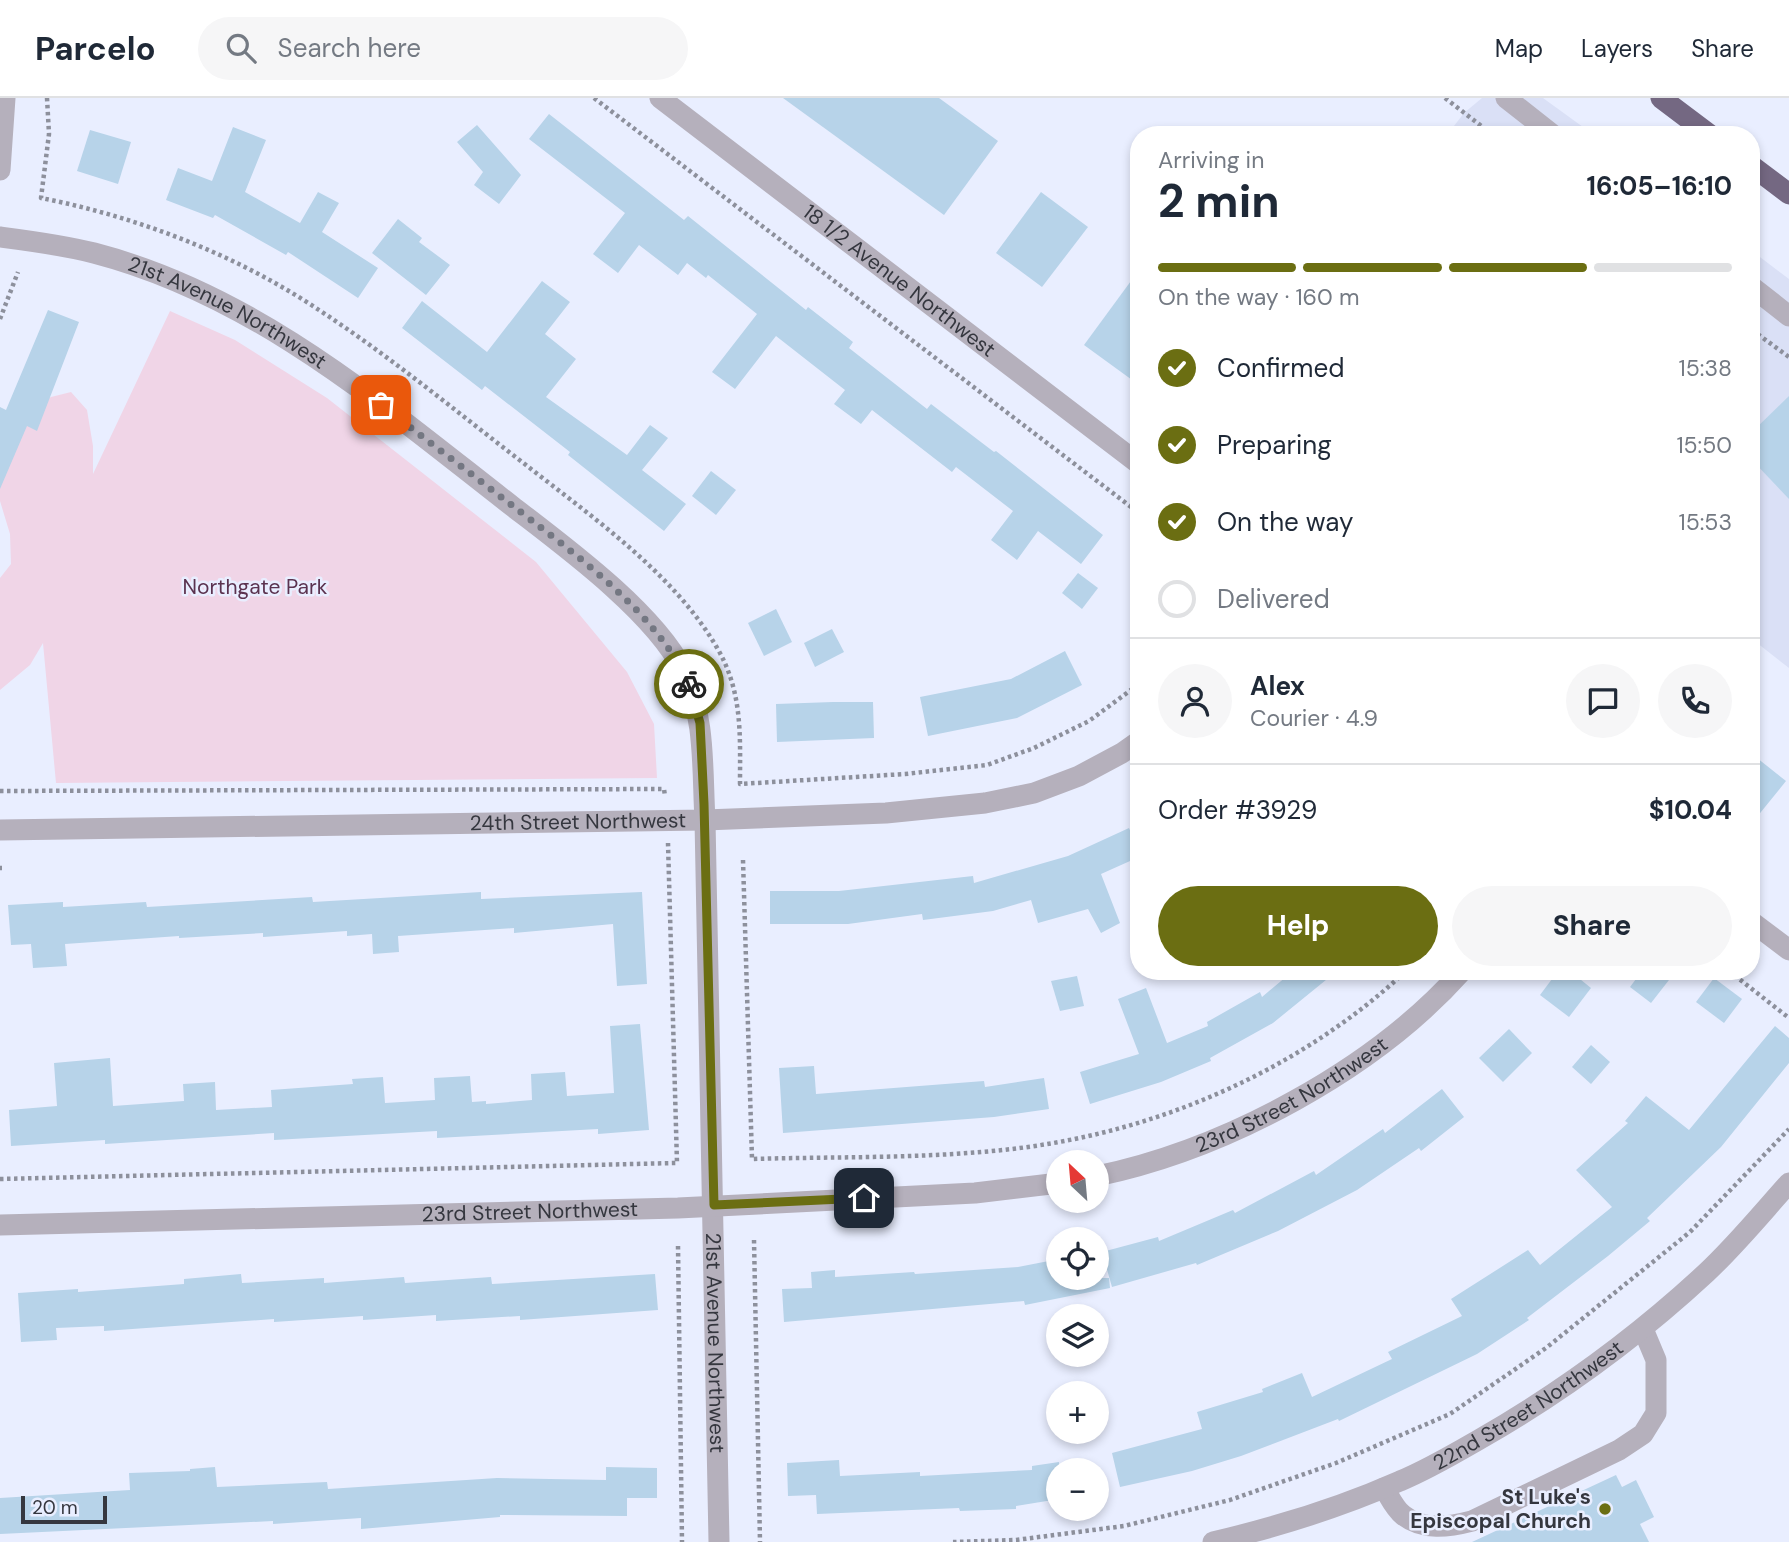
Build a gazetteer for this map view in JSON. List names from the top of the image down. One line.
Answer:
{"streets":{"street":["18 1/2 Avenue Northwest","21st Avenue Northwest","24th Street Northwest","23rd Street Northwest","22nd Street Northwest"]},"crossings":[["21st Avenue Northwest","24th Street Northwest"],["21st Avenue Northwest","23rd Street Northwest"]],"parks":["Northgate Park"],"places":["St Luke's Episcopal Church"],"scale_bar":"20 m","north":"top left","page":{"header":"Parcelo","search":"Search here","nav":["Map","Layers","Share"],"heading":["2 min","Arriving in","16:05–16:10"],"panel":["Alex","Courier · 4.9","Order #3929","$10.04"],"bar":"On the way · 160 m","list":[["Confirmed","15:38"],["Preparing","15:50"],["On the way","15:53"],"Delivered"],"buttons":["Help","Share"],"map_buttons":["+","−"],"scale":"20 m"}}
